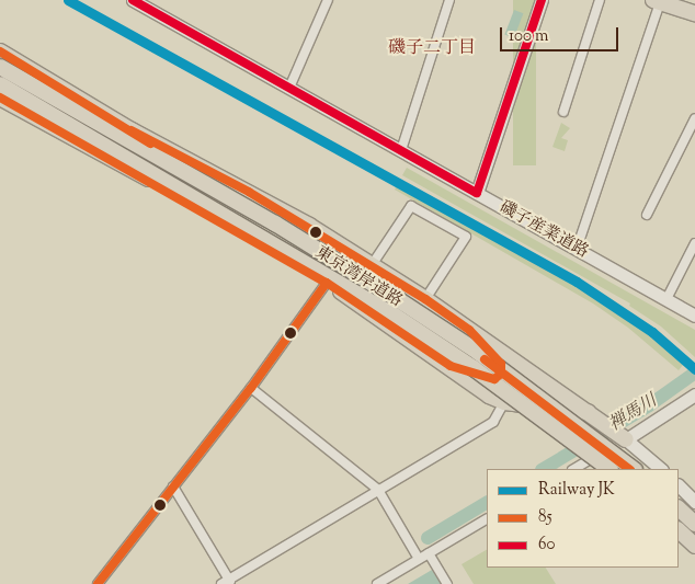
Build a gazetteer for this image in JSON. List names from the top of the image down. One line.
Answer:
{"streets":{"highway":["東京湾岸道路"],"street":["磯子産業道路"]},"districts":["磯子二丁目"],"water":["禅馬川"],"lines":["rail line JK","transit line 60","transit line 85"],"legend":["Railway JK","85","60"],"scale_bar":"100 m"}
